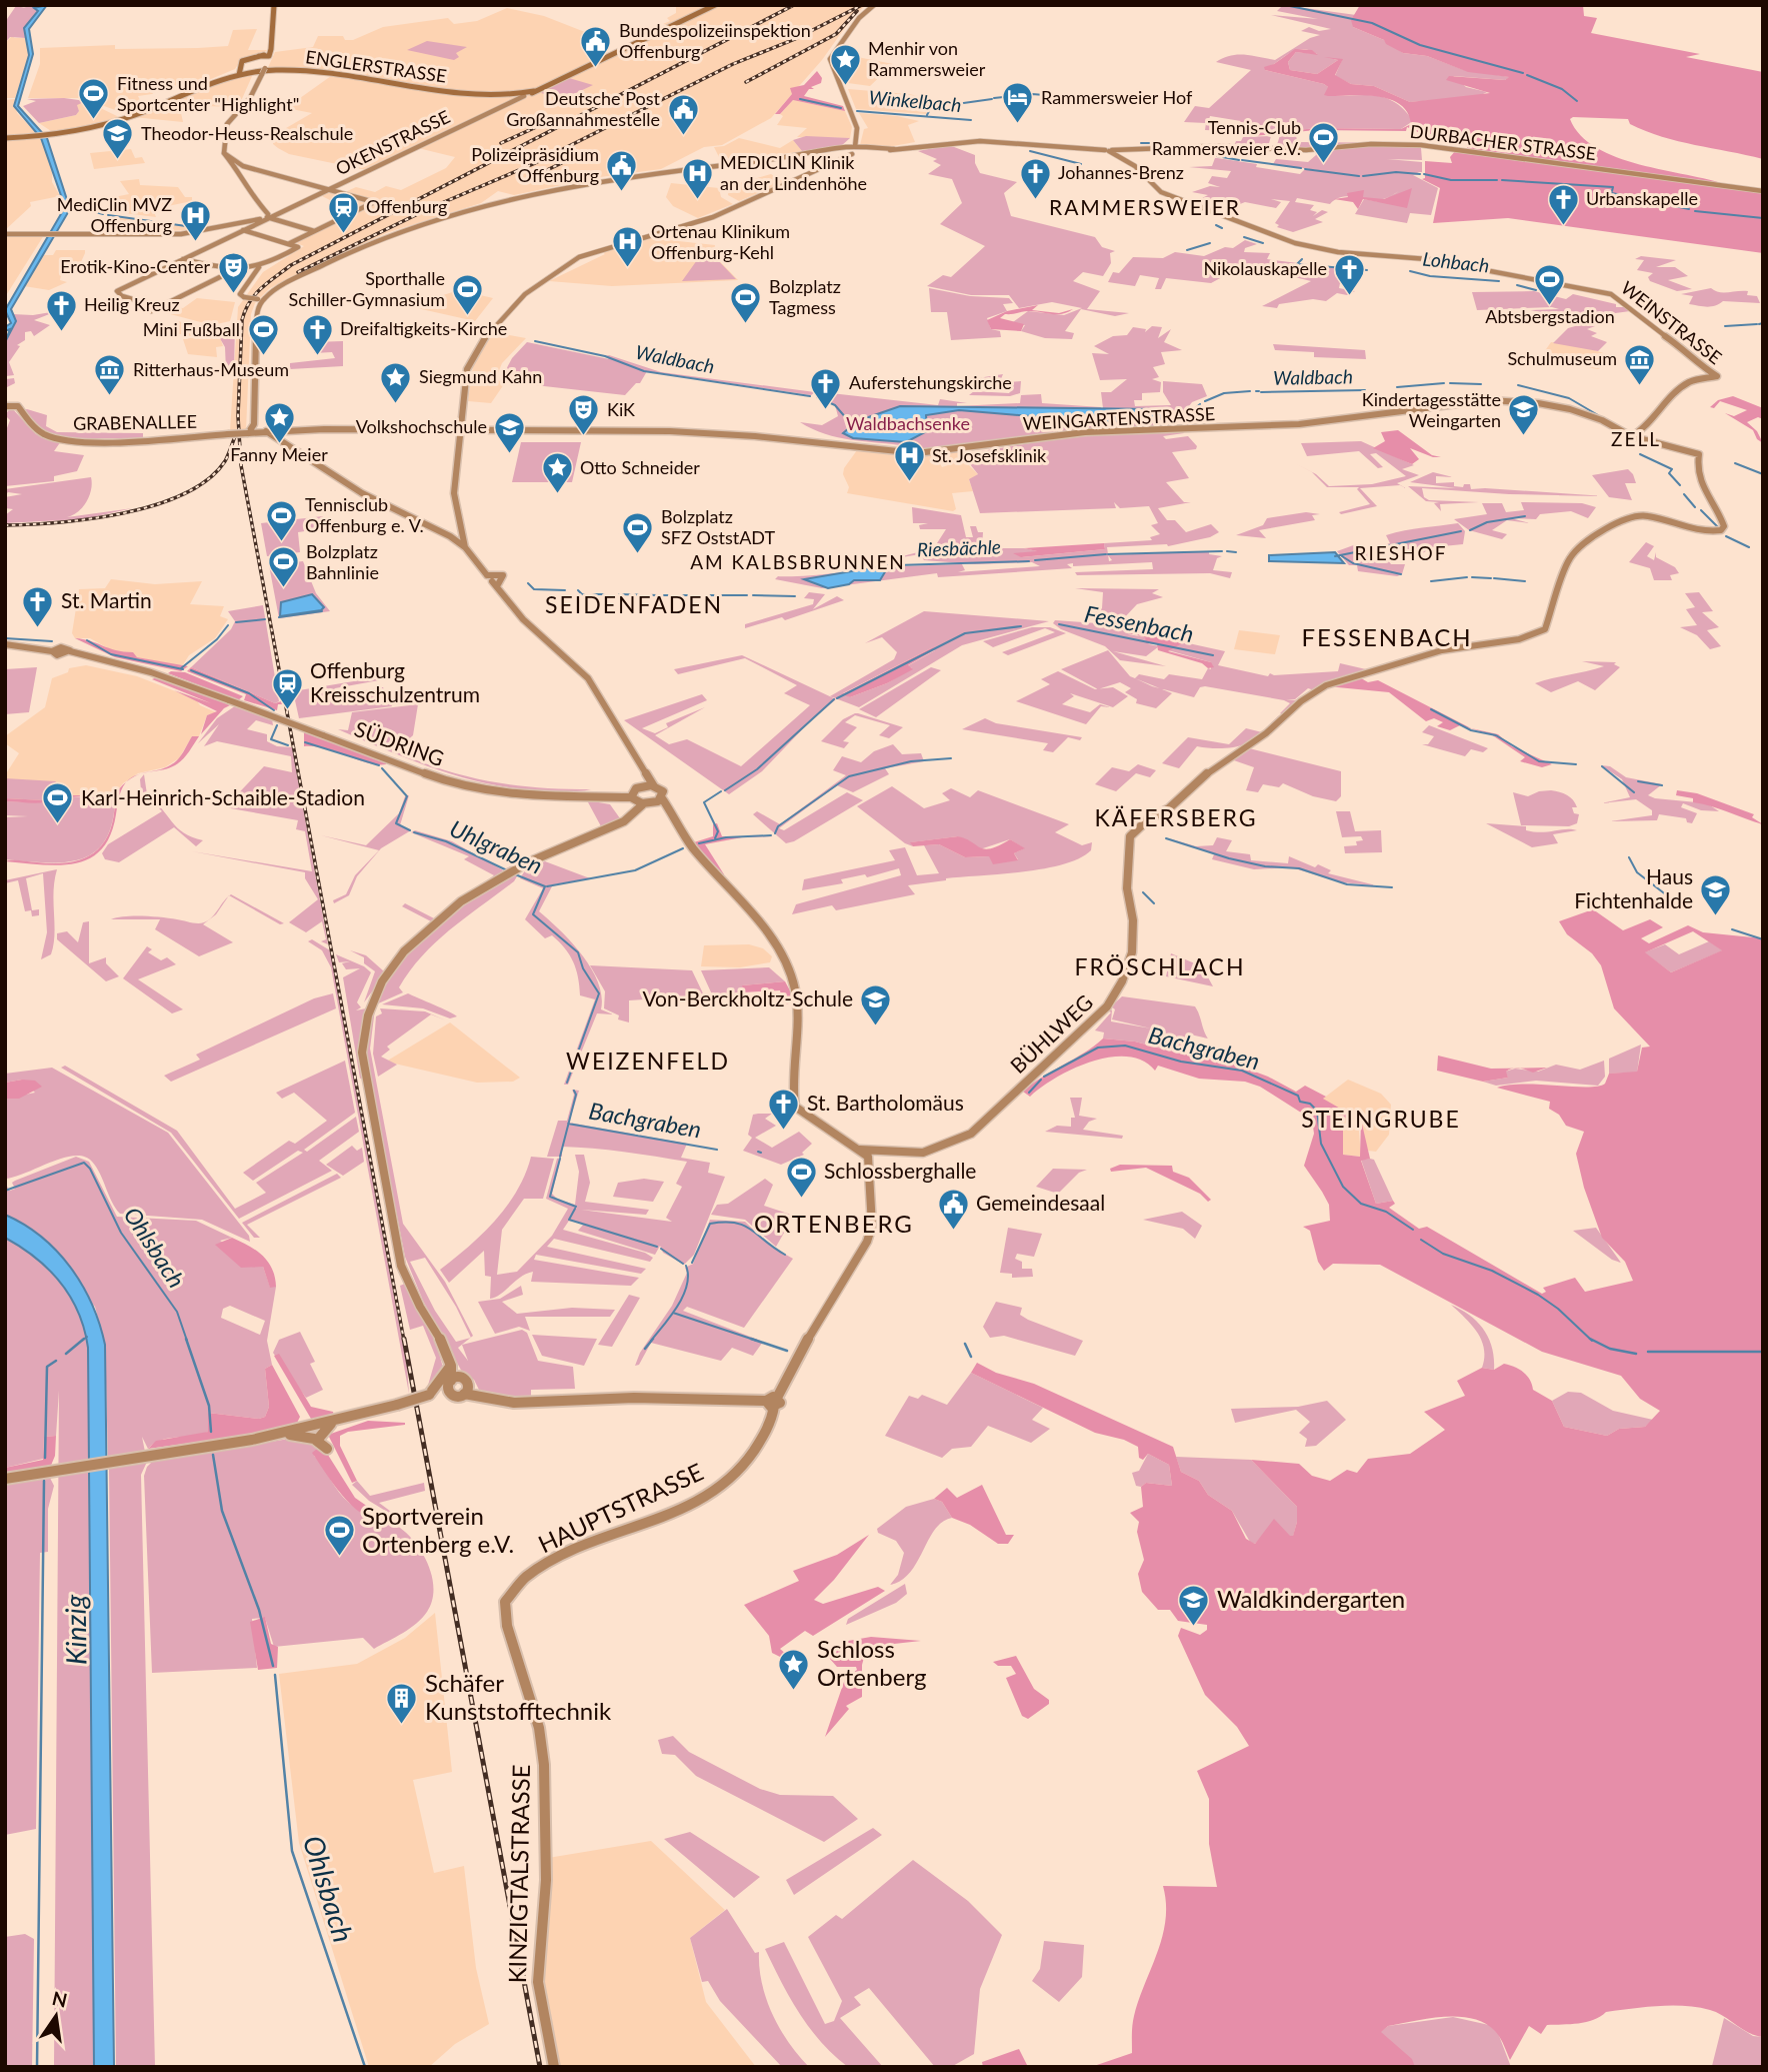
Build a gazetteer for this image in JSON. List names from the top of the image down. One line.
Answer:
{"streets":{"main road":["ENGLERSTRASSE","OKENSTRASSE"],"street":["DURBACHER STRASSE","WEINSTRASSE","WEINGARTENSTRASSE","GRABENALLEE","SÜDRING","BÜHLWEG","HAUPTSTRASSE","KINZIGTALSTRASSE"]},"crossings":[["ENGLERSTRASSE","OKENSTRASSE"],["DURBACHER STRASSE","WEINSTRASSE"],["WEINSTRASSE","WEINGARTENSTRASSE"],["WEINGARTENSTRASSE","GRABENALLEE"],["WEINGARTENSTRASSE","BÜHLWEG"],["BÜHLWEG","HAUPTSTRASSE"],["HAUPTSTRASSE","KINZIGTALSTRASSE"]],"districts":["RAMMERSWEIER","ZELL","RIESHOF","AM KALBSBRUNNEN","SEIDENFADEN","FESSENBACH","KÄFERSBERG","FRÖSCHLACH","WEIZENFELD","STEINGRUBE","ORTENBERG"],"water":["Winkelbach","Lohbach","Waldbach","Riesbächle","Fessenbach","Uhlgraben","Bachgraben","Ohlsbach","Kinzig"],"parks":["Waldbachsenke"],"places":{"public building":["Bundespolizeiinspektion Offenburg","Deutsche Post Großannahmestelle","Polizeipräsidium Offenburg","Gemeindesaal"],"place":["Menhir von Rammersweier","Siegmund Kahn","Fanny Meier","Otto Schneider","Schloss Ortenberg"],"sports":["Fitness und Sportcenter \"Highlight\"","Tennis-Club Rammersweier e.V.","Abtsbergstadion","Sporthalle Schiller-Gymnasium","Bolzplatz Tagmess","Mini Fußball","Tennisclub Offenburg e. V.","Bolzplatz SFZ OststADT","Bolzplatz Bahnlinie","Karl-Heinrich-Schaible-Stadion","Schlossberghalle","Sportverein Ortenberg e.V."],"hotel":["Rammersweier Hof"],"school or university":["Theodor-Heuss-Realschule","Kindertagesstätte Weingarten","Volkshochschule","Haus Fichtenhalde","Von-Berckholtz-Schule","Waldkindergarten"],"hospital":["MEDICLIN Klinik an der Lindenhöhe","MediClin MVZ Offenburg","Ortenau Klinikum Offenburg-Kehl","St. Josefsklinik"],"church":["Johannes-Brenz","Urbanskapelle","Nikolauskapelle","Heilig Kreuz","Dreifaltigkeits-Kirche","Auferstehungskirche","St. Martin","St. Bartholomäus"],"station":["Offenburg","Offenburg Kreisschulzentrum"],"theatre":["Erotik-Kino-Center","KiK"],"museum":["Schulmuseum","Ritterhaus-Museum"],"building":["Schäfer Kunststofftechnik"]},"north":"top"}
